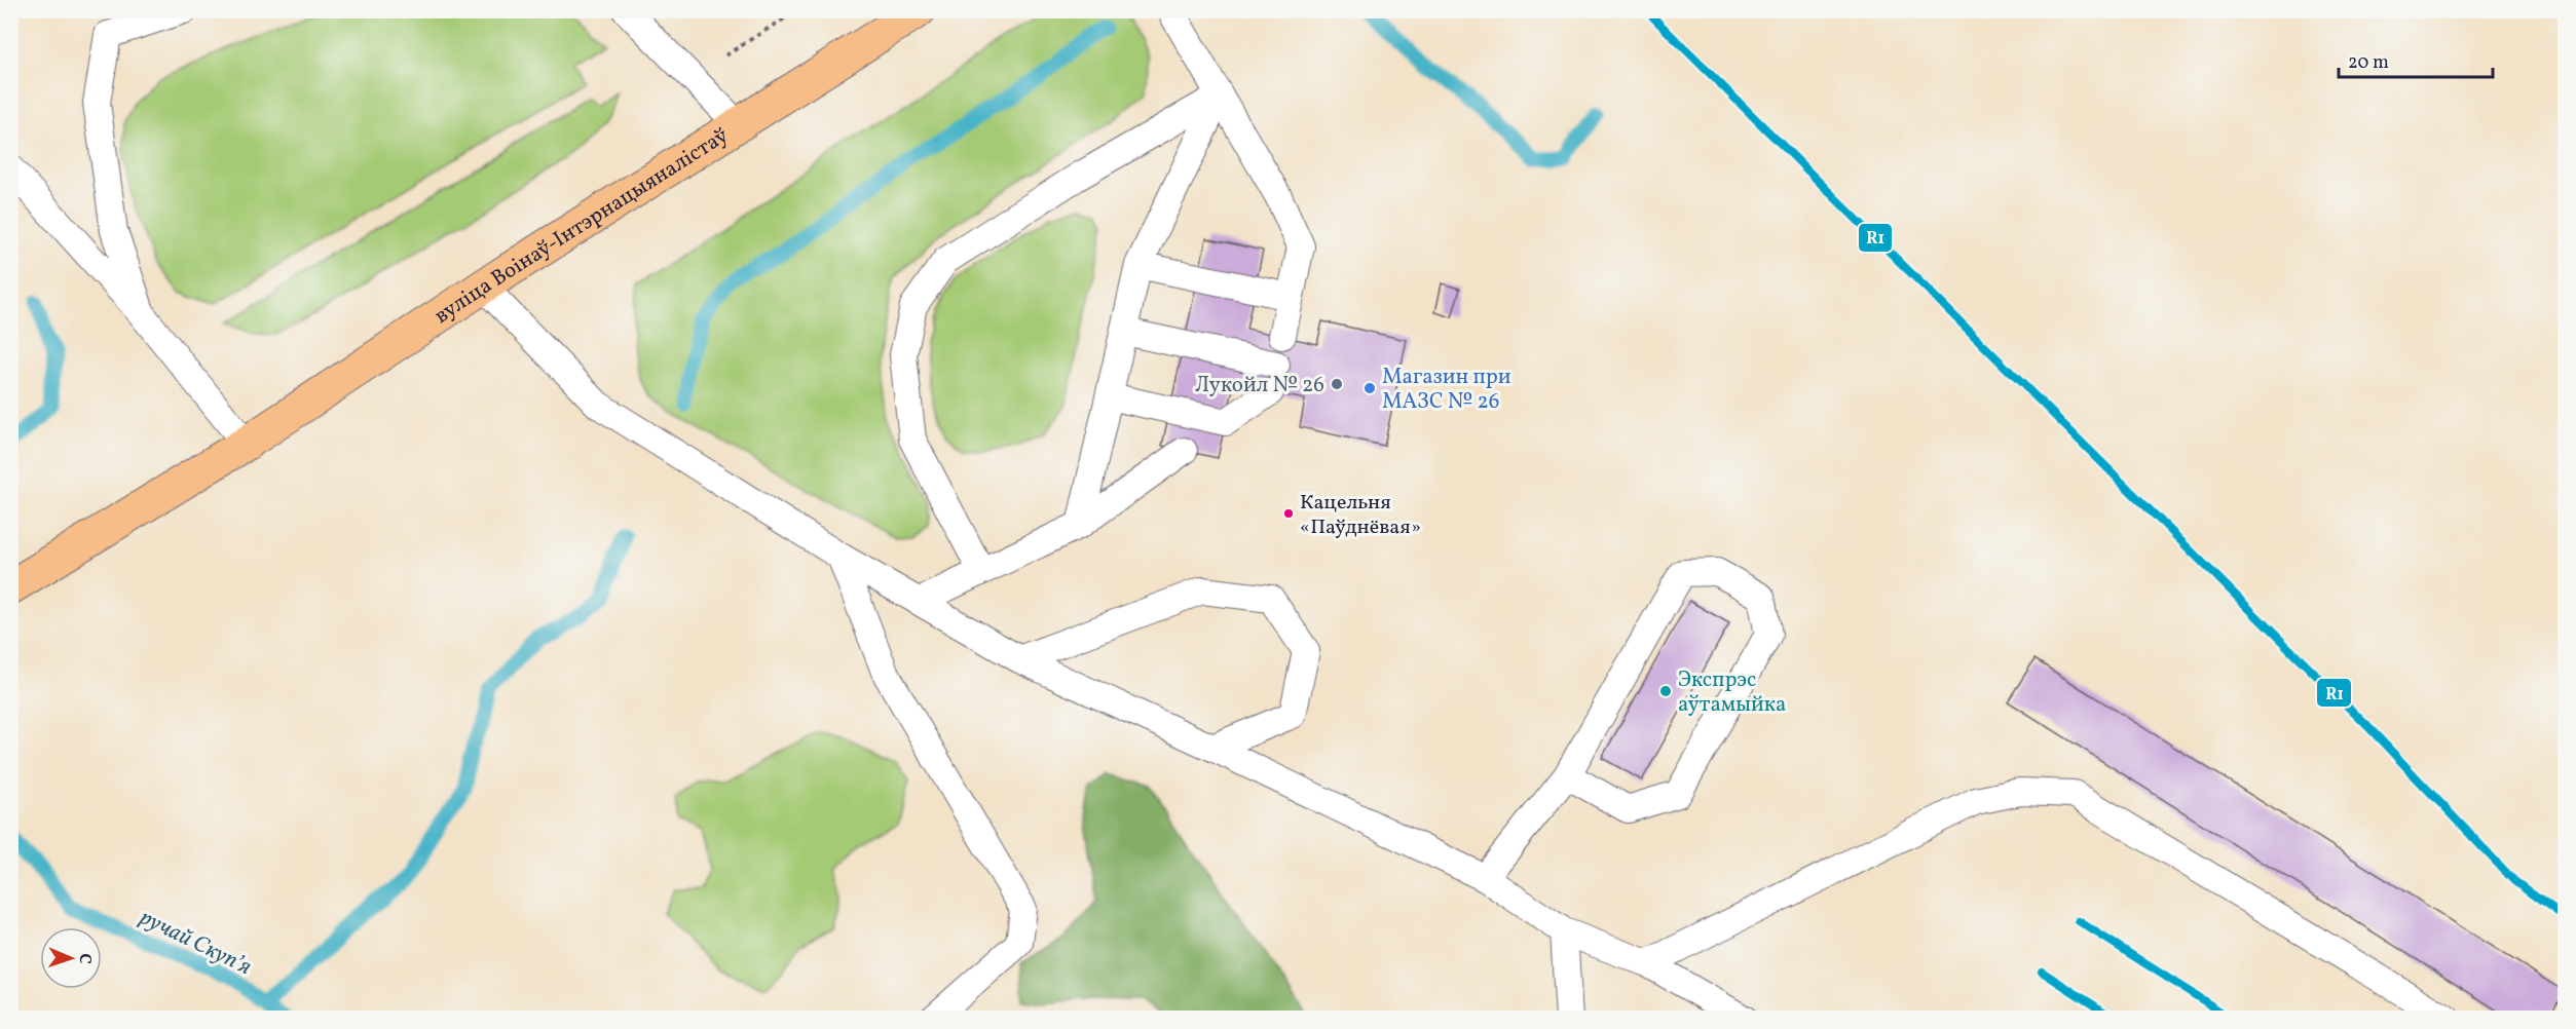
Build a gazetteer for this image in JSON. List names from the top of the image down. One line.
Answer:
{"streets":{"main road":["вуліца Воінаў-Інтэрнацыяналістаў"]},"water":["ручай Скупʼя"],"places":["Лукойл № 26","Магазин при МАЗС № 26","Кацельня «Паўднёвая»","Экспрэс аўтамыйка"],"lines":["transit line R1"],"scale_bar":"20 m","north":"right"}
